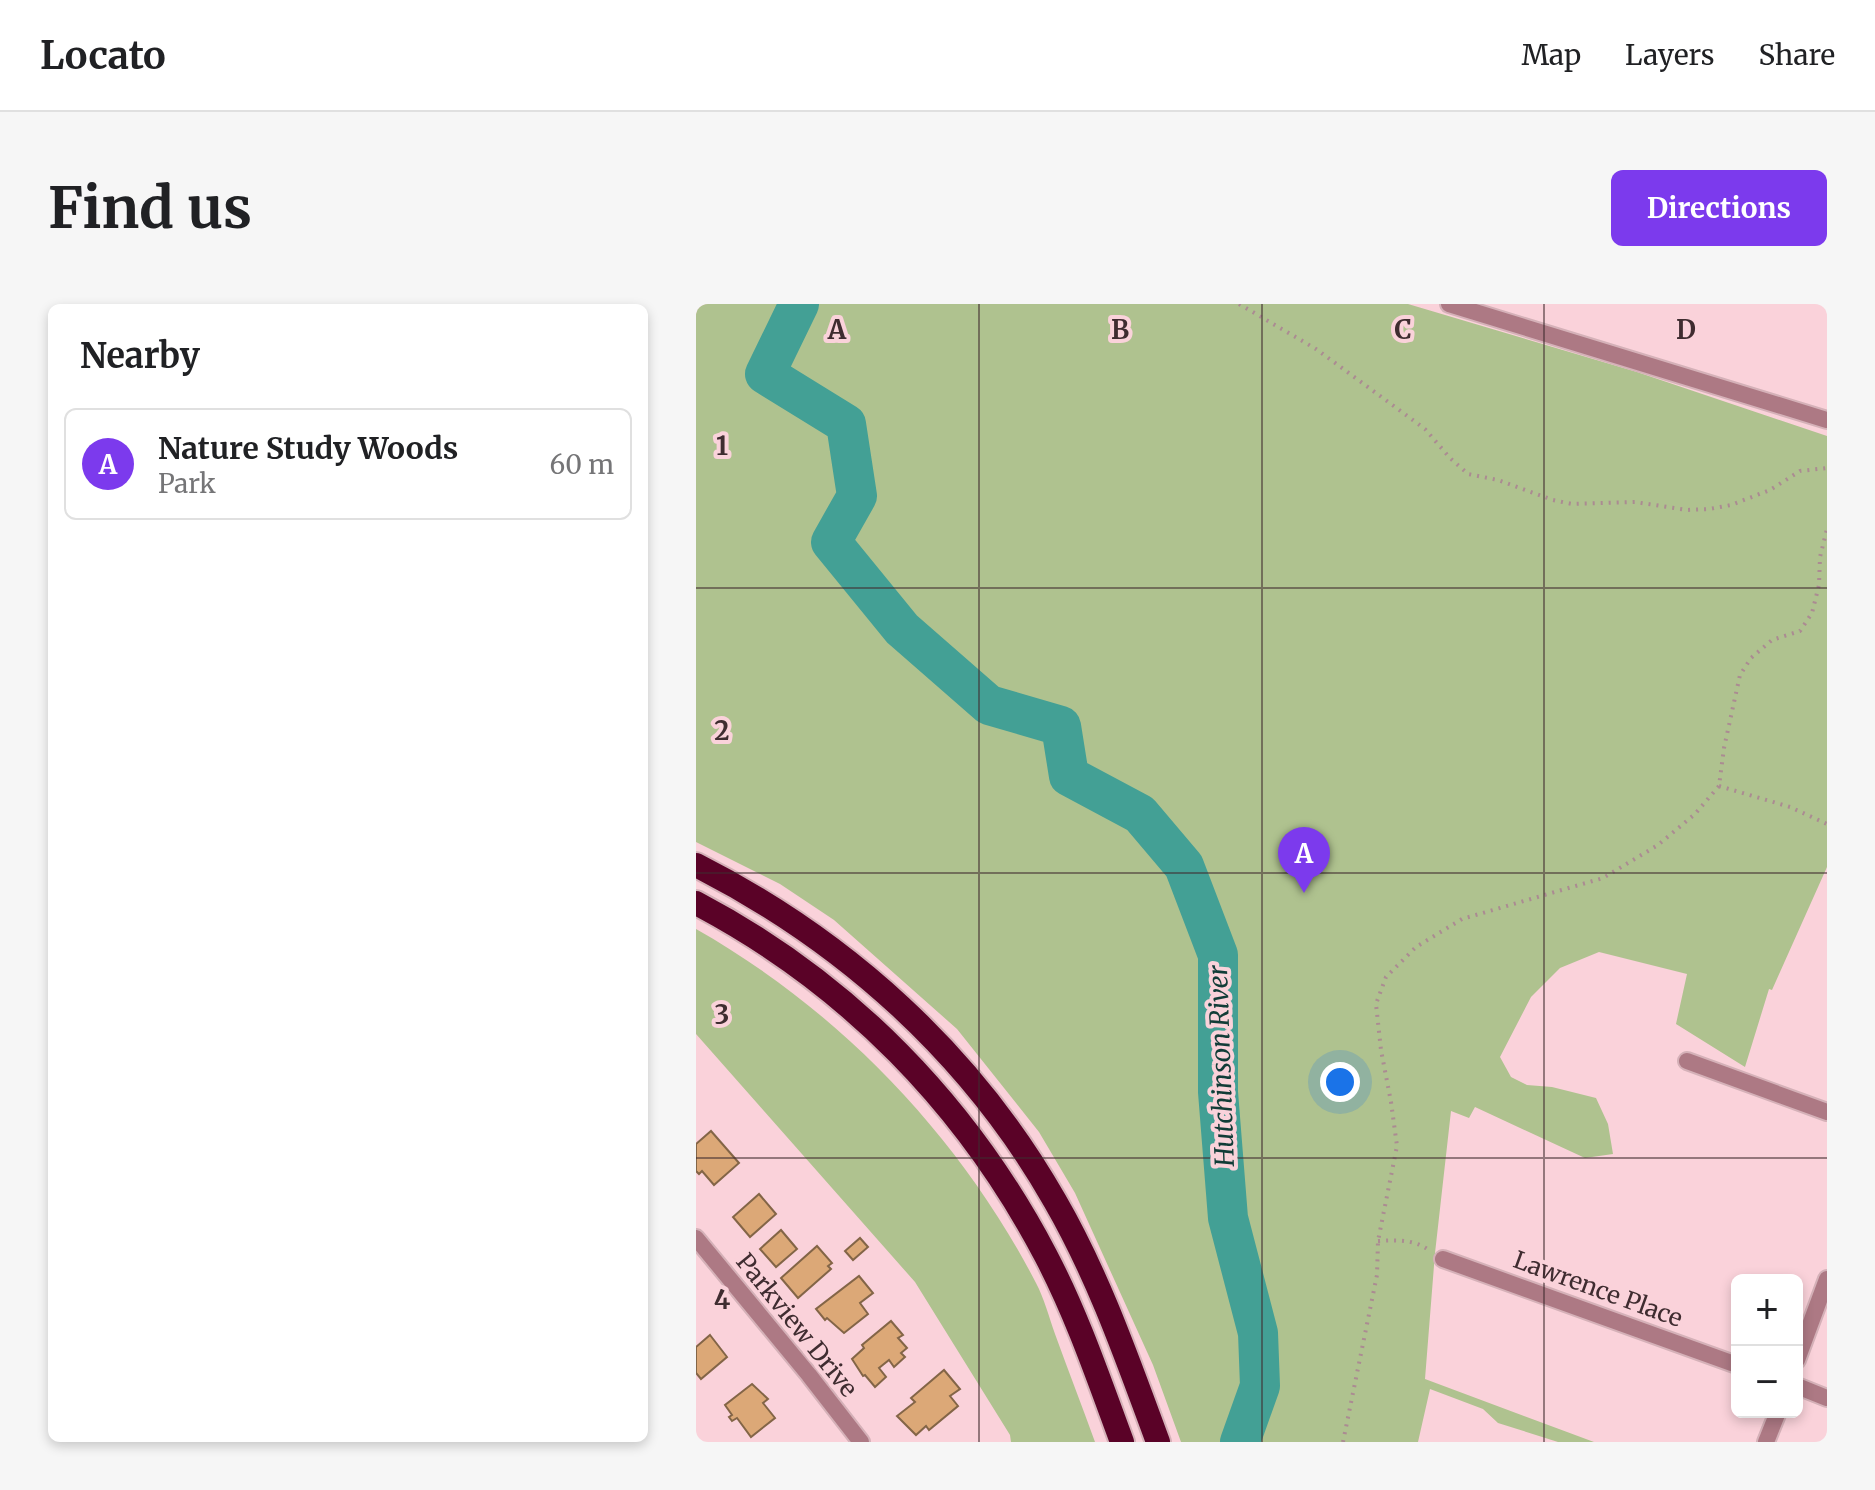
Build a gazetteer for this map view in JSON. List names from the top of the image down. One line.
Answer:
{"streets":{"street":["Lawrence Place","Parkview Drive"]},"water":["Hutchinson River"],"page":{"header":"Locato","nav":["Map","Layers","Share"],"buttons":"Directions","title":"Find us","heading":"Nearby","list":[{"mark":"A","name":"Nature Study Woods","note":"Park","value":"60 m"}],"pins":"A","map_buttons":["+","−"]},"grid":{"columns":["A","B","C","D"],"rows":["1","2","3","4"]}}
